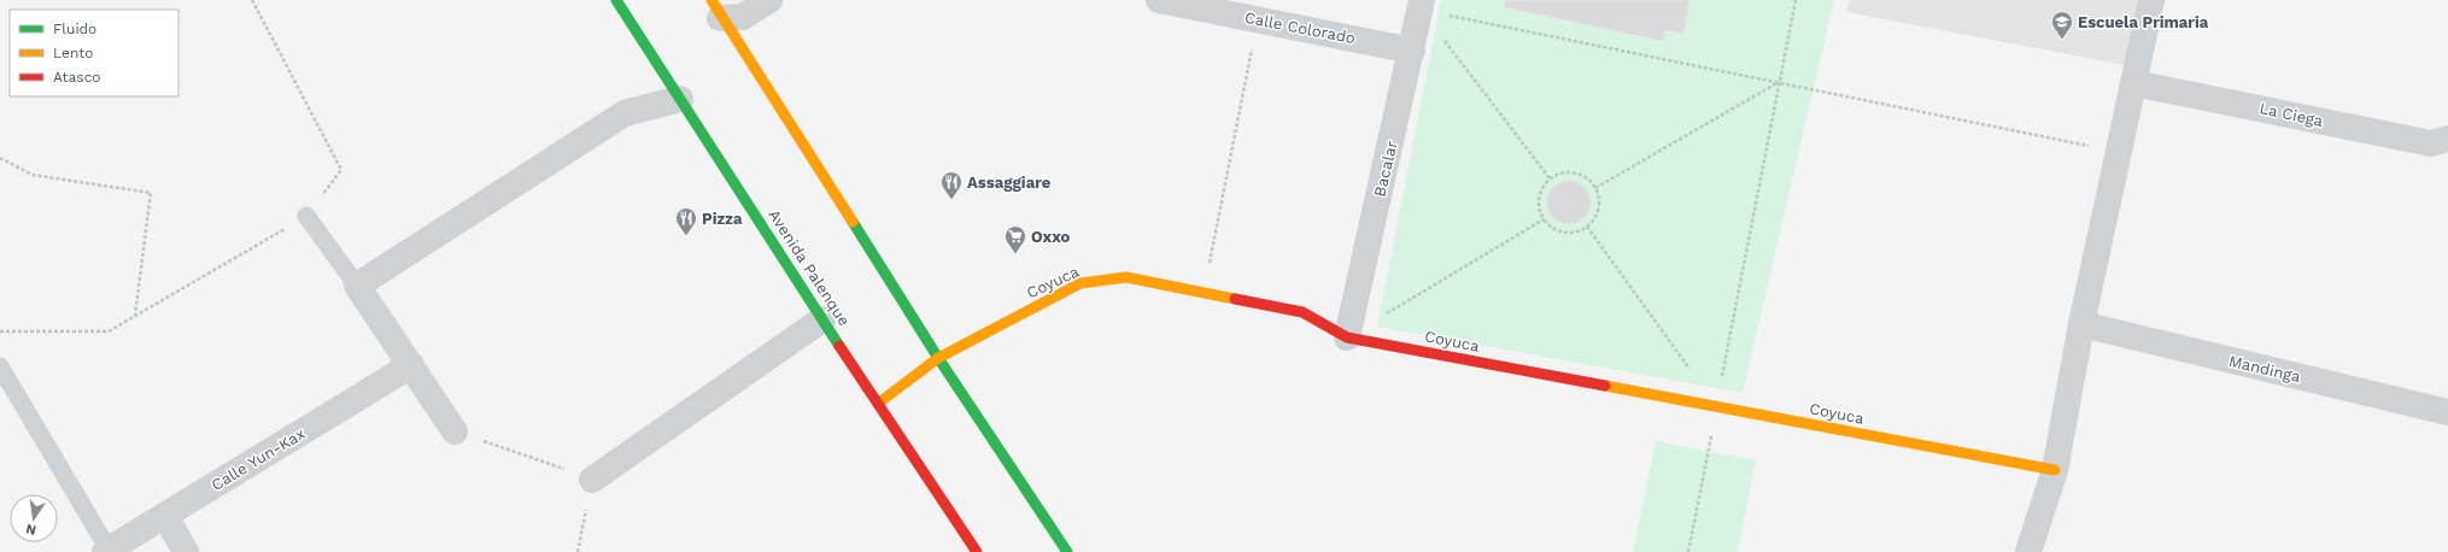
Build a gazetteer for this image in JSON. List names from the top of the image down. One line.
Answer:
{"streets":{"street":["Calle Colorado","La Ciega","Bacalar","Avenida Palenque","Coyuca","Mandinga","Calle Yun-Kax"]},"crossings":[["Calle Colorado","Bacalar"],["Bacalar","Coyuca"],["Avenida Palenque","Coyuca"]],"places":{"school or university":["Escuela Primaria"],"restaurant":["Assaggiare","Pizza"],"supermarket":["Oxxo"]},"legend":["Fluido","Lento","Atasco"],"north":"bottom"}
